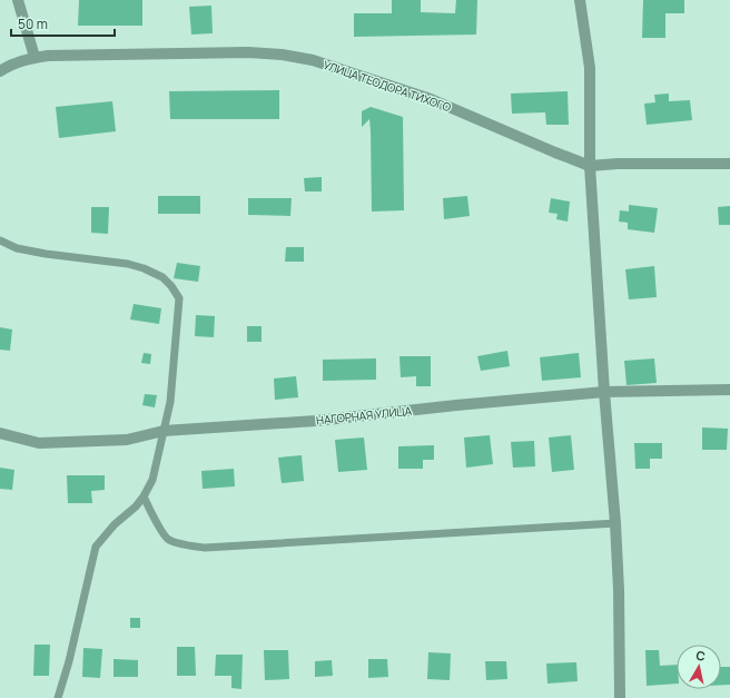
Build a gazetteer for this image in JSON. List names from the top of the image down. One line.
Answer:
{"streets":{"street":["УЛИЦА ТЕОДОРА ТИХОГО","НАГОРНАЯ УЛИЦА"]},"scale_bar":"50 m","north":"top"}
